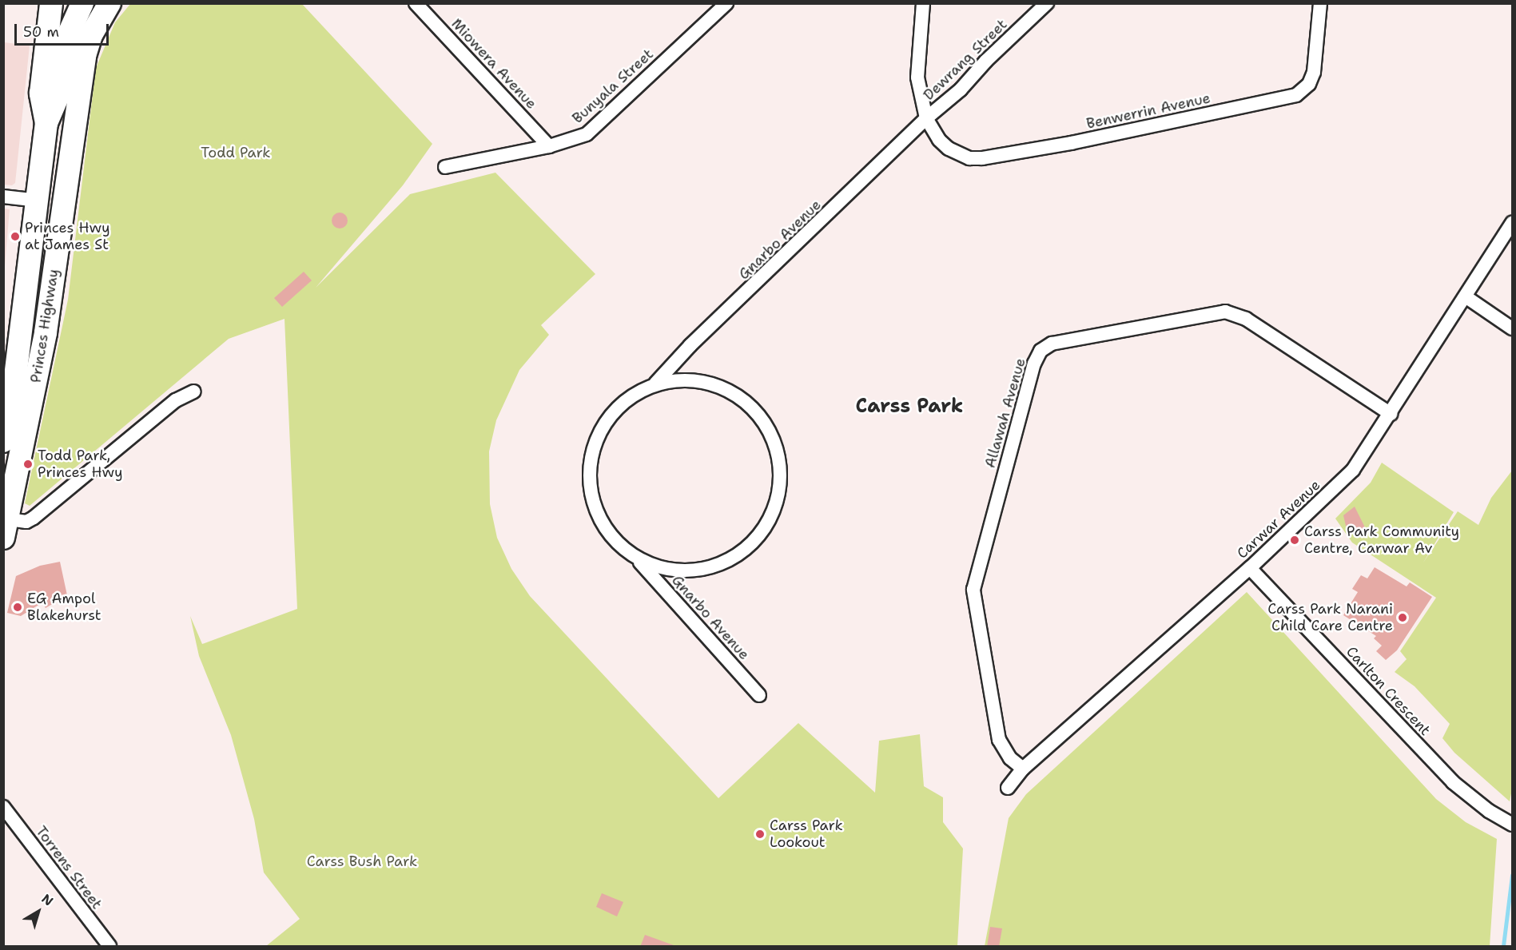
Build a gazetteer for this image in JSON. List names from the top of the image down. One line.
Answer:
{"streets":{"highway":["Princes Highway"],"street":["Dewrang Street","Miowera Avenue","Bunyala Street","Benwerrin Avenue","Gnarbo Avenue","Allawah Avenue","Carwar Avenue","Carlton Crescent","Torrens Street"]},"crossings":[["Dewrang Street","Benwerrin Avenue"],["Dewrang Street","Gnarbo Avenue"],["Miowera Avenue","Bunyala Street"],["Benwerrin Avenue","Gnarbo Avenue"],["Allawah Avenue","Carwar Avenue"],["Carwar Avenue","Carlton Crescent"]],"districts":["Carss Park"],"parks":["Todd Park","Carss Bush Park"],"places":["Princes Hwy at James St","Todd Park, Princes Hwy","Carss Park Community Centre, Carwar Av","EG Ampol Blakehurst","Carss Park Narani Child Care Centre","Carss Park Lookout"],"scale_bar":"50 m","north":"top right"}
